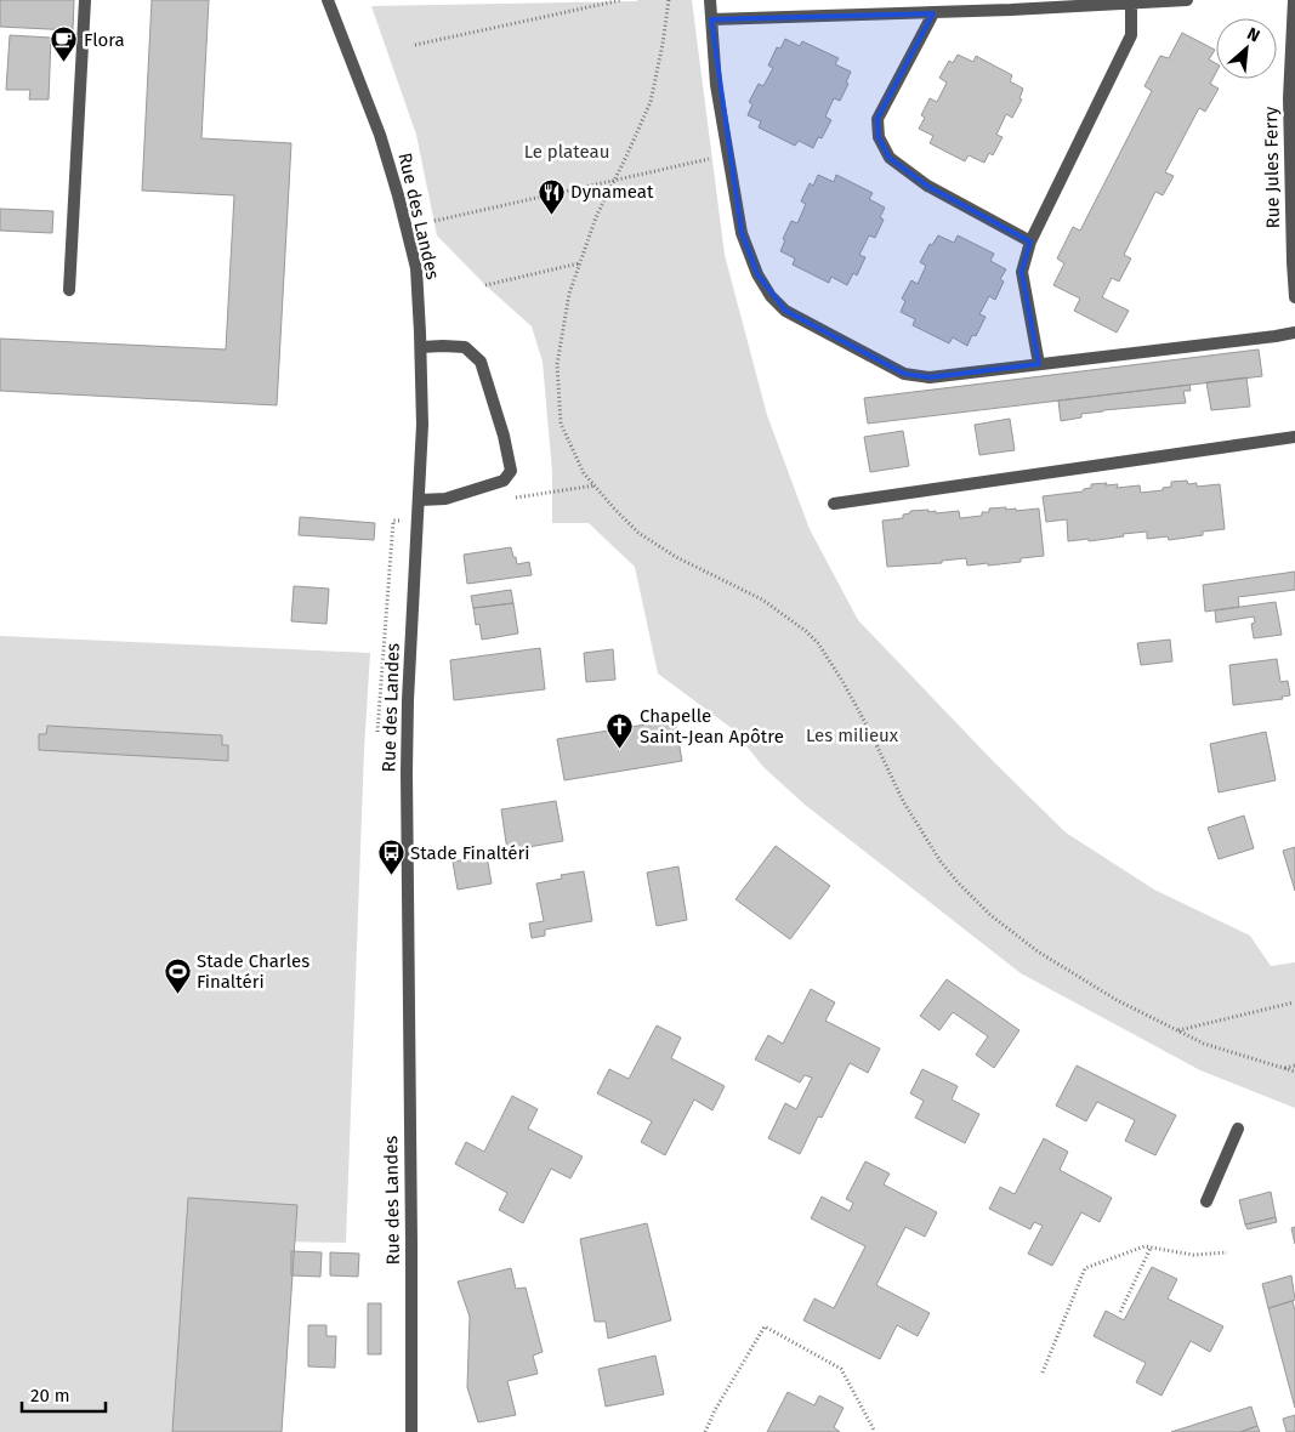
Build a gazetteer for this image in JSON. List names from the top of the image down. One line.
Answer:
{"streets":{"street":["Rue Jules Ferry","Rue des Landes"]},"parks":["Le plateau","Les milieux"],"places":{"cafe":["Flora"],"restaurant":["Dynameat"],"church":["Chapelle Saint-Jean Apôtre"],"bus stop":["Stade Finaltéri"],"sports":["Stade Charles Finaltéri"]},"scale_bar":"20 m","north":"top right"}
